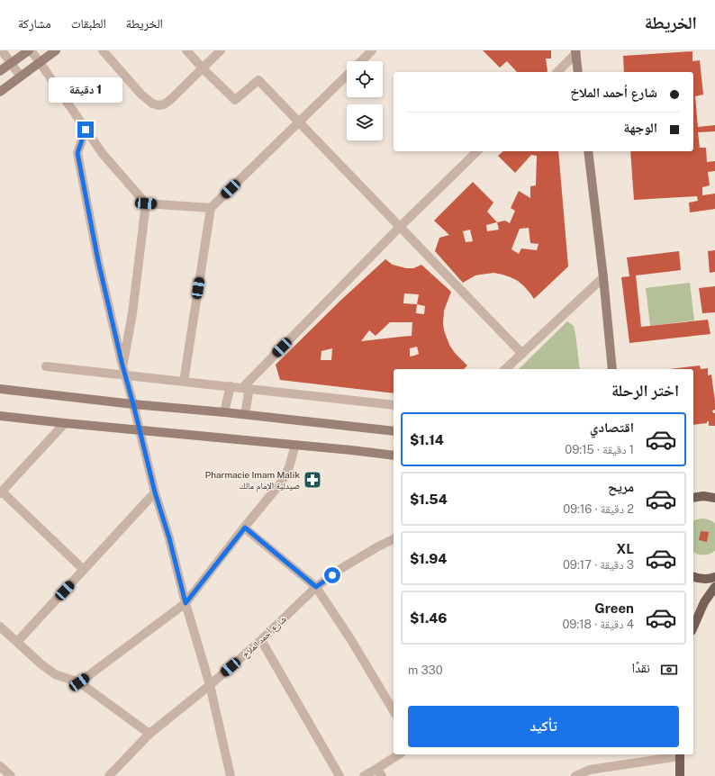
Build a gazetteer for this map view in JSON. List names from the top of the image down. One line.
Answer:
{"streets":{"street":["شارع أحمد الملاخ"]},"places":{"pharmacy":["Pharmacie Imam Malik صيدلية الإمام مالك"]},"page":{"header":"الخريطة","nav":["الخريطة","الطبقات","مشاركة"],"banner":["شارع أحمد الملاخ","الوجهة"],"bubble":"1 دقيقة","heading":"اختر الرحلة","list":[{"name":"اقتصادي","note":"1 دقيقة · 09:15","value":"$1.14"},{"name":"مريح","note":"2 دقيقة · 09:16","value":"$1.54"},{"name":"XL","note":"3 دقيقة · 09:17","value":"$1.94"},{"name":"Green","note":"4 دقيقة · 09:18","value":"$1.46"}],"pay":["نقدًا","330 m"],"buttons":"تأكيد"}}
